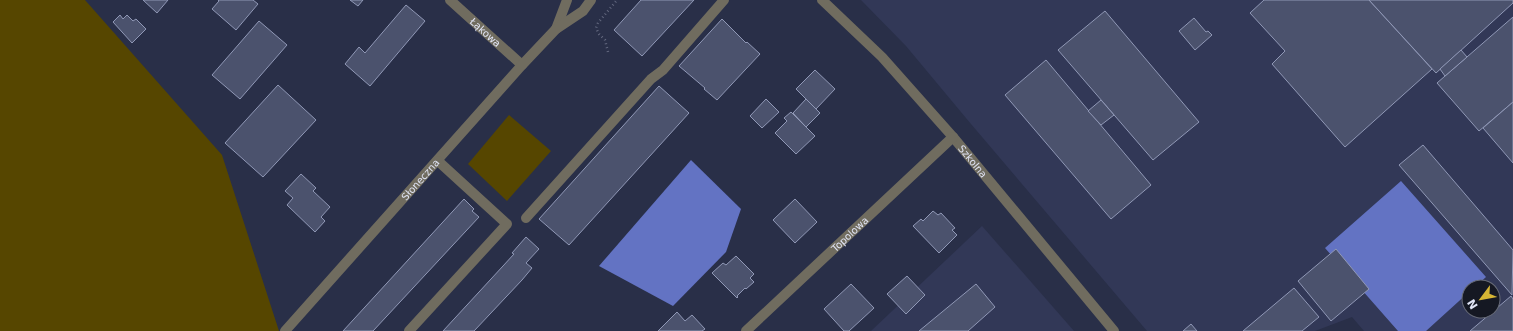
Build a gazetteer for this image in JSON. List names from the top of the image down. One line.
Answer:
{"streets":{"street":["Łąkowa","Szkolna","Słoneczna","Topolowa"]},"crossings":[["Łąkowa","Słoneczna"],["Szkolna","Topolowa"]],"north":"bottom left"}
